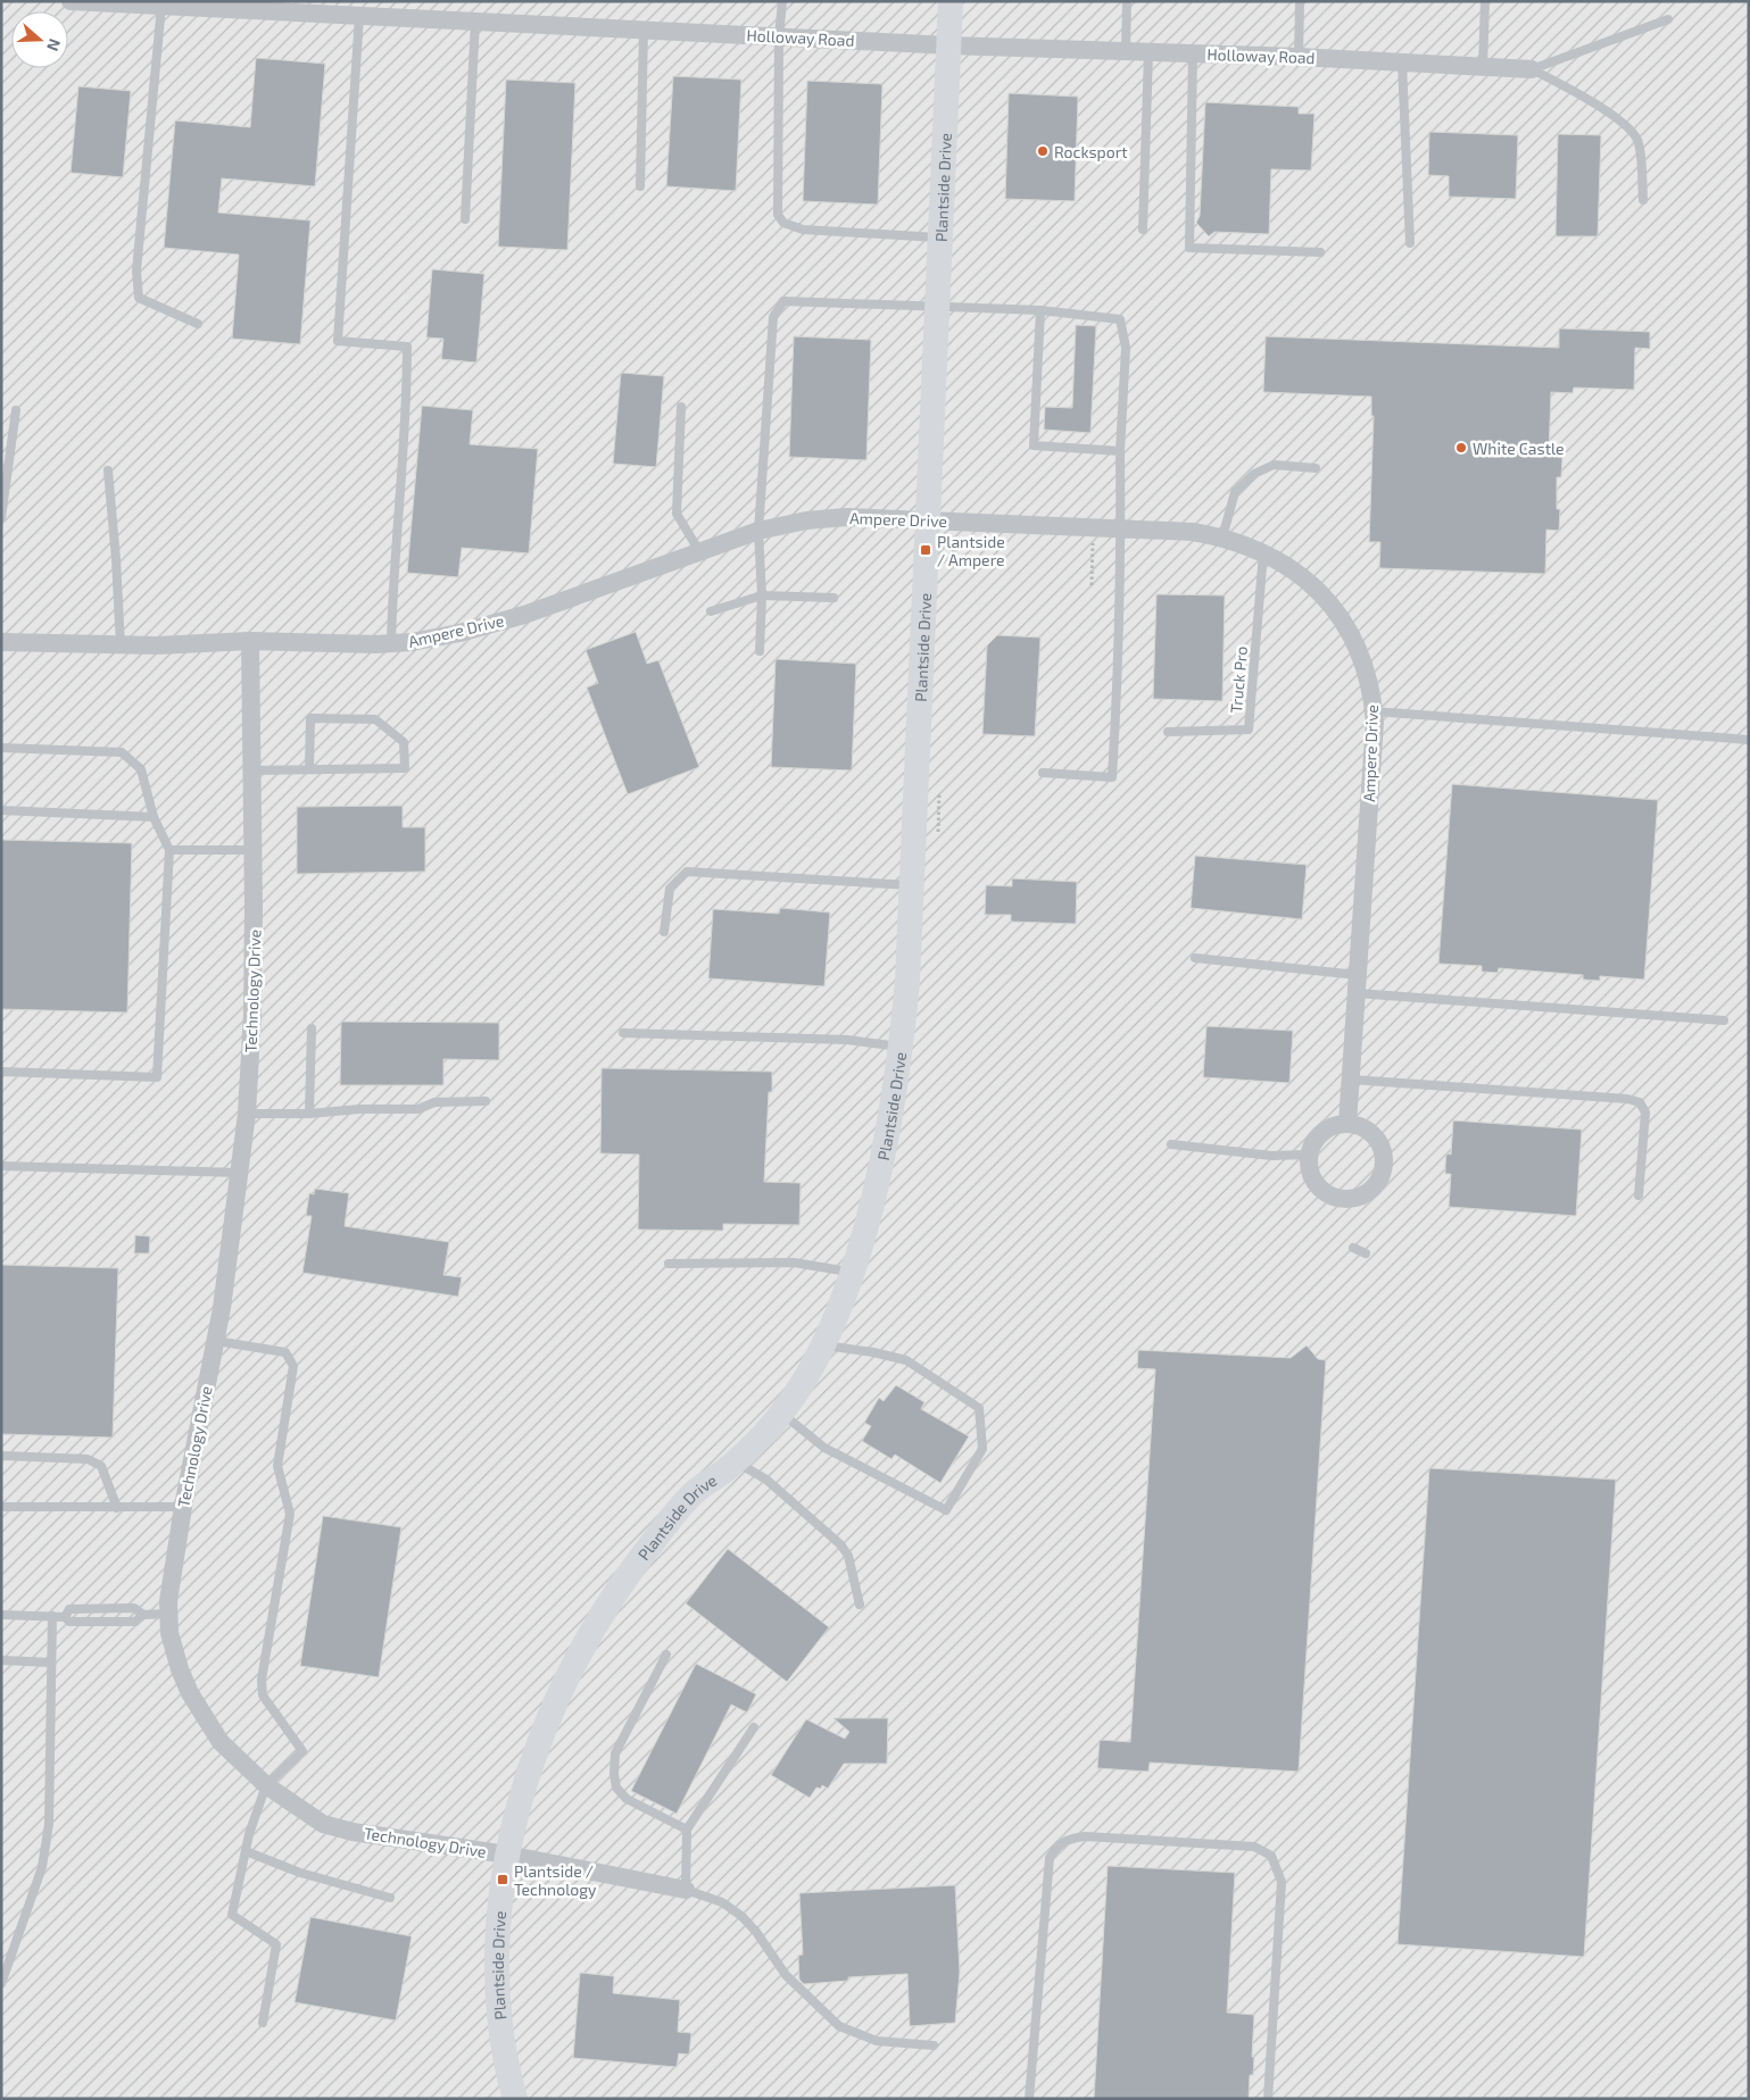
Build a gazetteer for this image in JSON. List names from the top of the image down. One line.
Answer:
{"streets":{"street":["Holloway Road","Plantside Drive","Ampere Drive","Technology Drive"],"lane":["Truck Pro"]},"crossings":[["Holloway Road","Plantside Drive"],["Plantside Drive","Ampere Drive"],["Plantside Drive","Technology Drive"],["Ampere Drive","Truck Pro"],["Ampere Drive","Technology Drive"]],"places":{"other":["Rocksport","White Castle"],"transit":["Plantside / Ampere","Plantside / Technology"]},"north":"right"}
